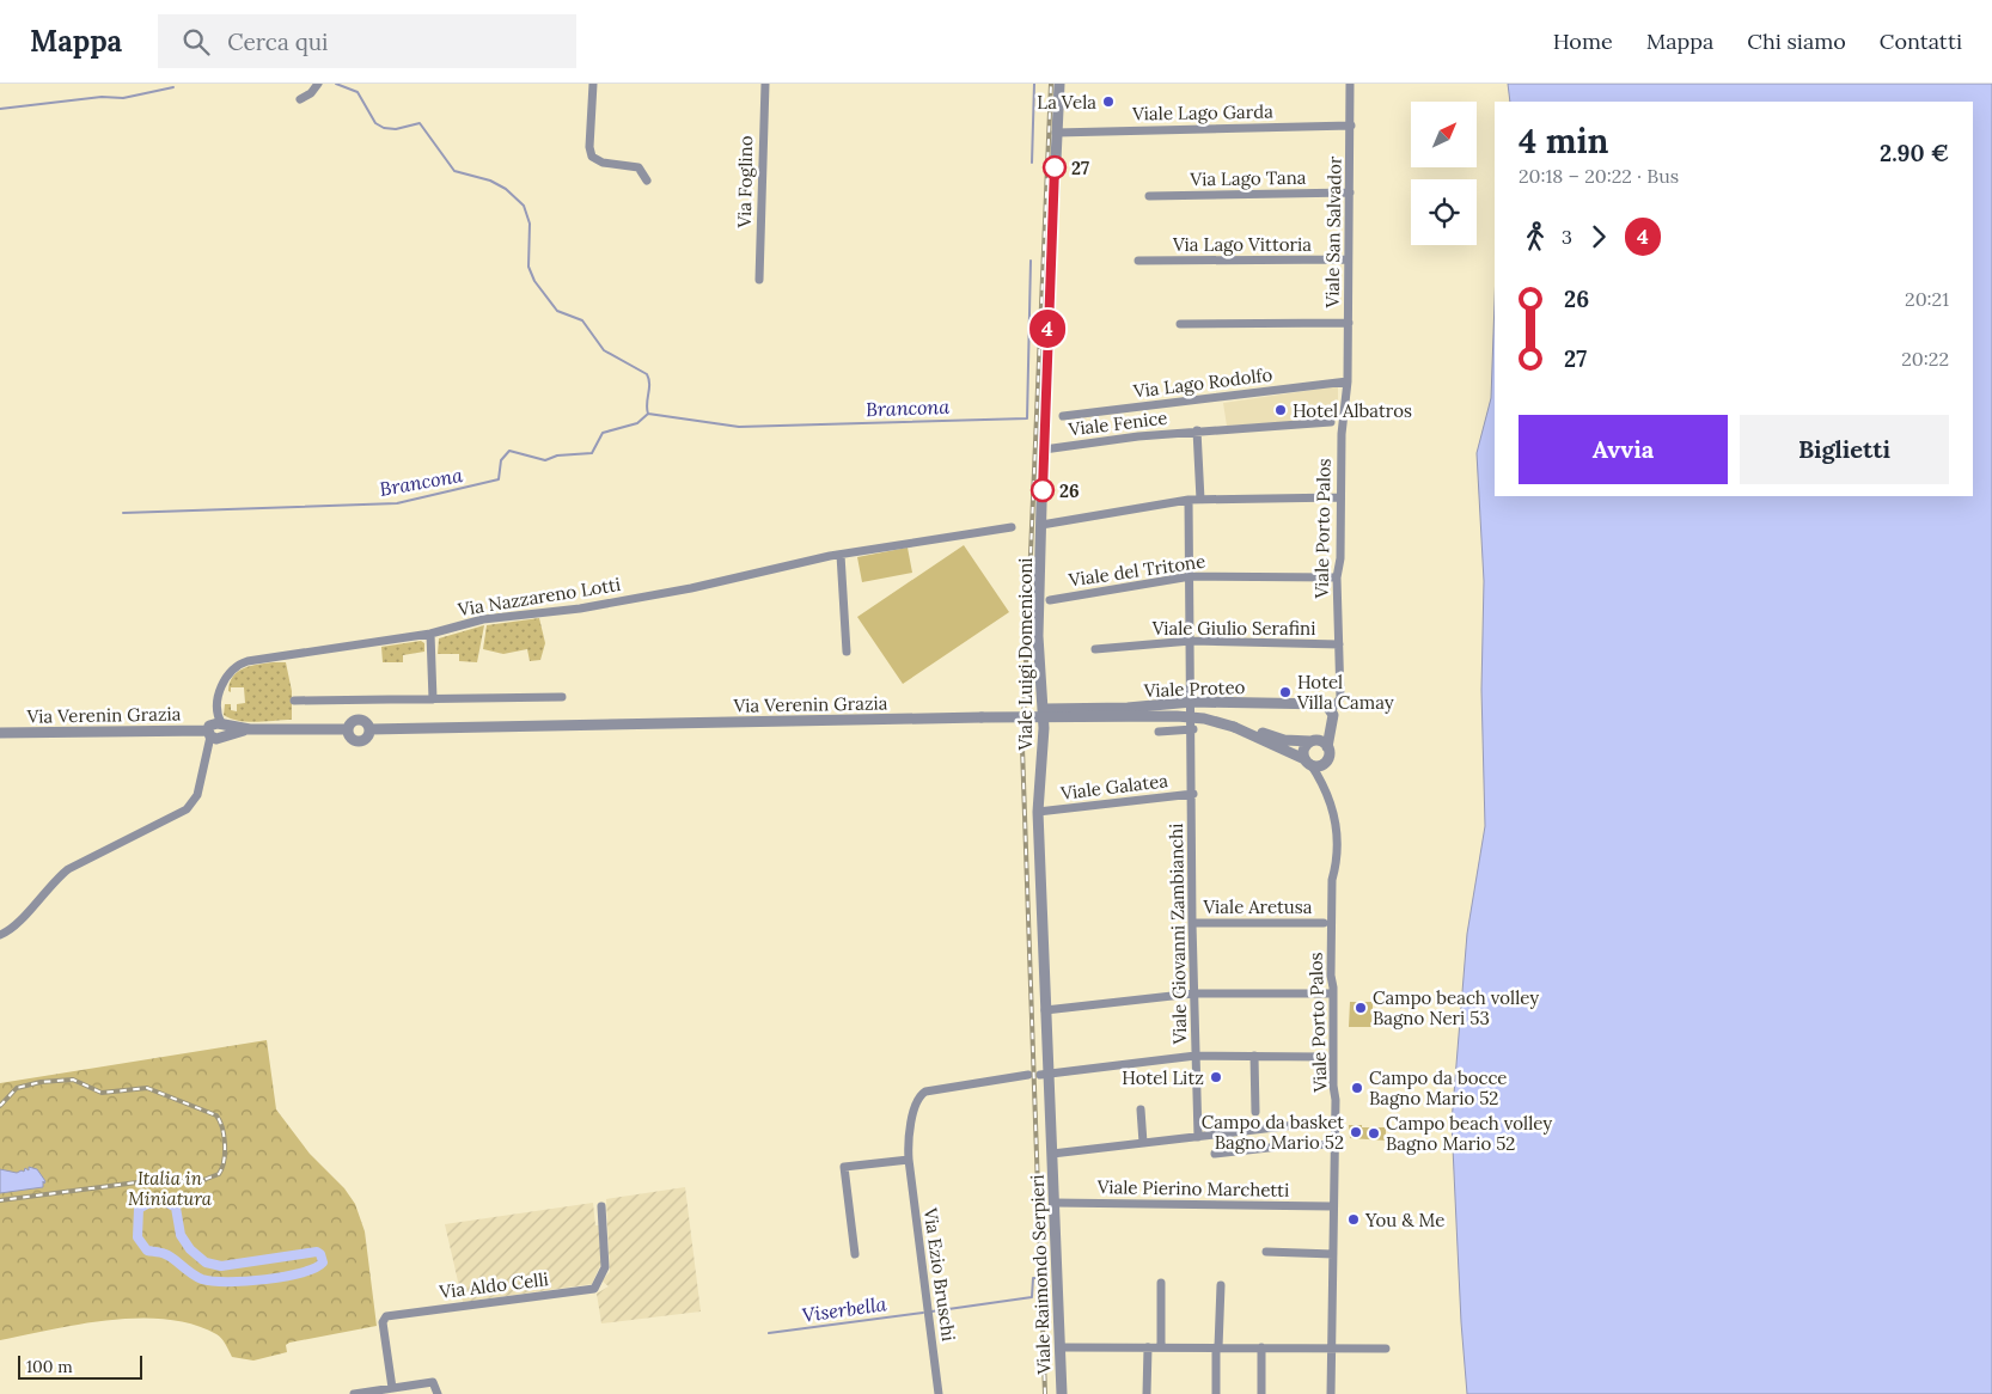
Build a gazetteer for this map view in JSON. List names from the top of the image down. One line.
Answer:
{"streets":{"street":["Viale Lago Garda","Via Lago Tana","Via Foglino","Viale San Salvador","Via Lago Vittoria","Via Lago Rodolfo","Viale Fenice","Viale Porto Palos","Viale del Tritone","Via Nazzareno Lotti","Viale Giulio Serafini","Viale Luigi Domeniconi","Viale Proteo","Via Verenin Grazia","Viale Galatea","Viale Aretusa","Viale Giovanni Zambianchi","Viale Pierino Marchetti","Via Ezio Bruschi","Viale Raimondo Serpieri","Via Aldo Celli"]},"crossings":[["Viale Lago Garda","Viale San Salvador"],["Viale Lago Garda","Viale Luigi Domeniconi"],["Via Lago Tana","Viale San Salvador"],["Viale San Salvador","Via Lago Vittoria"],["Viale San Salvador","Via Lago Rodolfo"],["Viale San Salvador","Viale Porto Palos"],["Via Lago Rodolfo","Viale Porto Palos"],["Viale Fenice","Viale Luigi Domeniconi"],["Viale Porto Palos","Viale del Tritone"],["Viale Porto Palos","Viale Giulio Serafini"],["Viale Porto Palos","Viale Proteo"],["Viale Porto Palos","Via Verenin Grazia"],["Viale Porto Palos","Viale Pierino Marchetti"],["Viale del Tritone","Viale Giovanni Zambianchi"],["Viale Giulio Serafini","Viale Giovanni Zambianchi"],["Viale Luigi Domeniconi","Viale Proteo"],["Viale Luigi Domeniconi","Viale Galatea"],["Viale Luigi Domeniconi","Viale Raimondo Serpieri"],["Viale Proteo","Viale Giovanni Zambianchi"],["Viale Galatea","Viale Giovanni Zambianchi"],["Viale Aretusa","Viale Giovanni Zambianchi"],["Viale Pierino Marchetti","Viale Raimondo Serpieri"]],"water":["Brancona","Viserbella"],"parks":["Italia in Miniatura"],"places":["La Vela","27","Hotel Albatros","26","Hotel Villa Camay","Campo beach volley Bagno Neri 53","Hotel Litz","Campo da bocce Bagno Mario 52","Campo da basket Bagno Mario 52","Campo beach volley Bagno Mario 52","You & Me"],"lines":["bus line 4"],"scale_bar":"100 m","north":"top right","page":{"header":"Mappa","search":"Cerca qui","nav":["Home","Mappa","Chi siamo","Contatti"],"on_map":"4","heading":["4 min","20:18 – 20:22 · Bus","2.90 €"],"legs":["3","4"],"list":[{"name":"26","value":"20:21"},{"name":"27","value":"20:22"}],"buttons":["Avvia","Biglietti"],"scale":"100 m"}}
